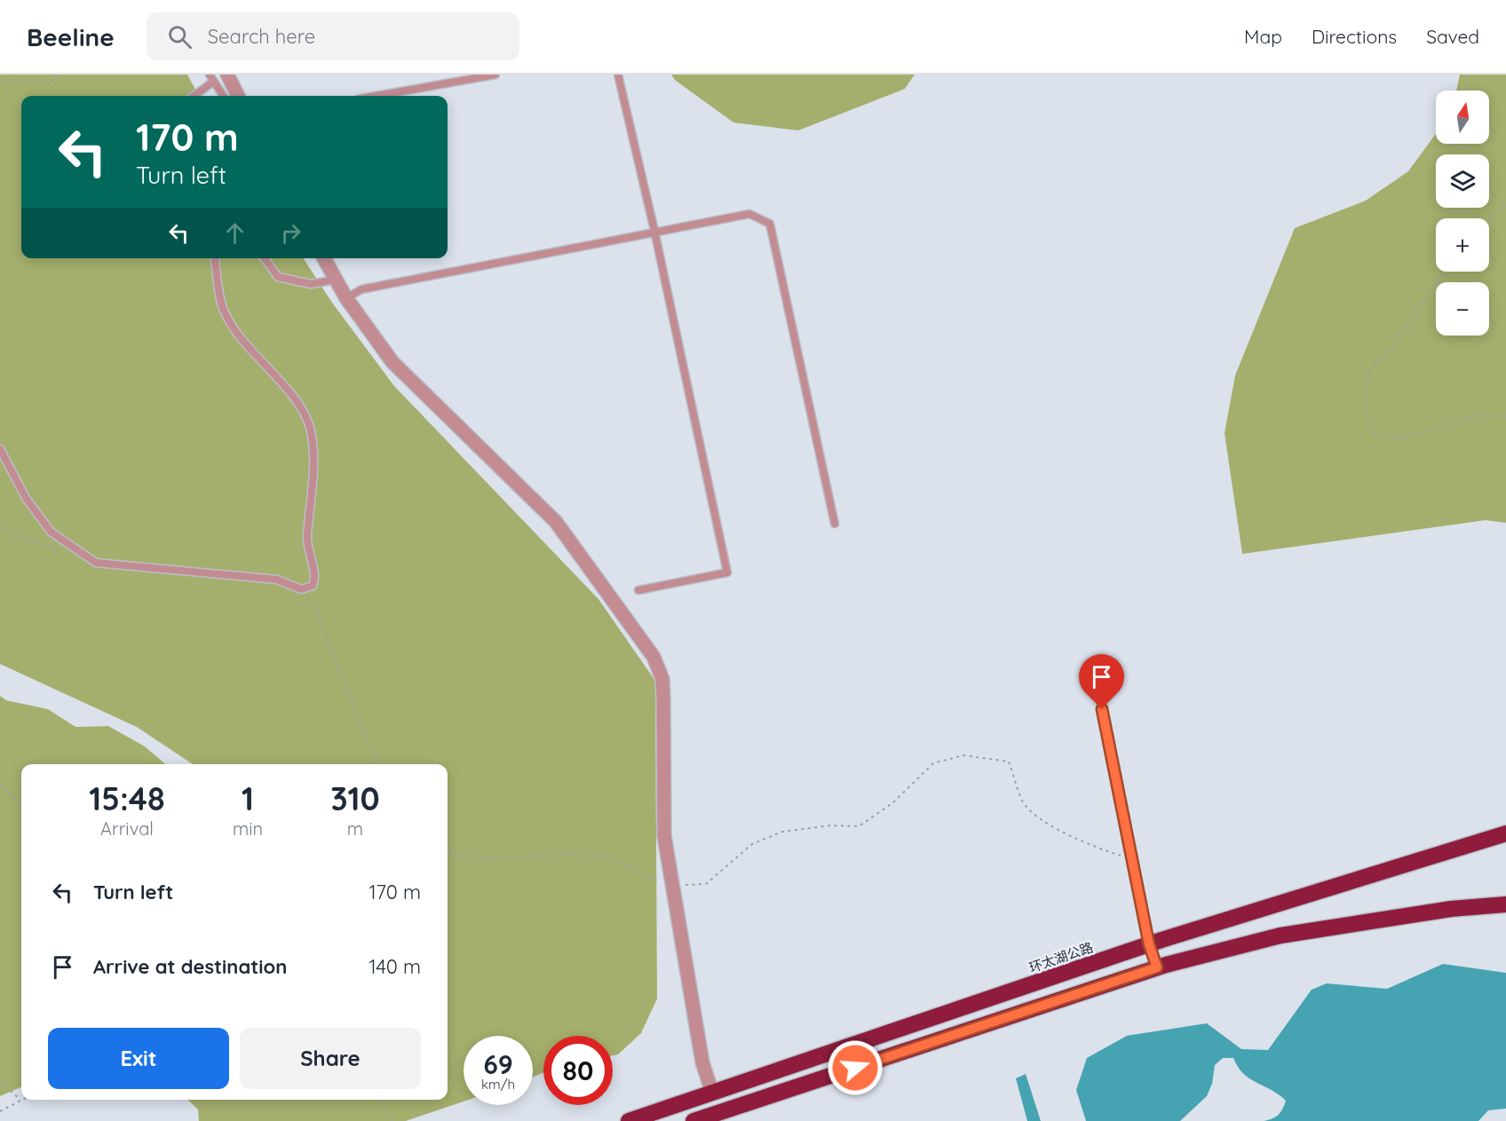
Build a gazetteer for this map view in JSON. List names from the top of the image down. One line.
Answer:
{"streets":{"highway":["环太湖公路"]},"north":"top","page":{"header":"Beeline","search":"Search here","nav":["Map","Directions","Saved"],"map_buttons":["+","−"],"turn":["170 m","Turn left"],"eta":["15:48","Arrival","1","min","310","m"],"list":[{"name":"Turn left","value":"170 m"},{"name":"Arrive at destination","value":"140 m"}],"buttons":["Exit","Share"],"speed":"69 km/h","limit":"80"}}
